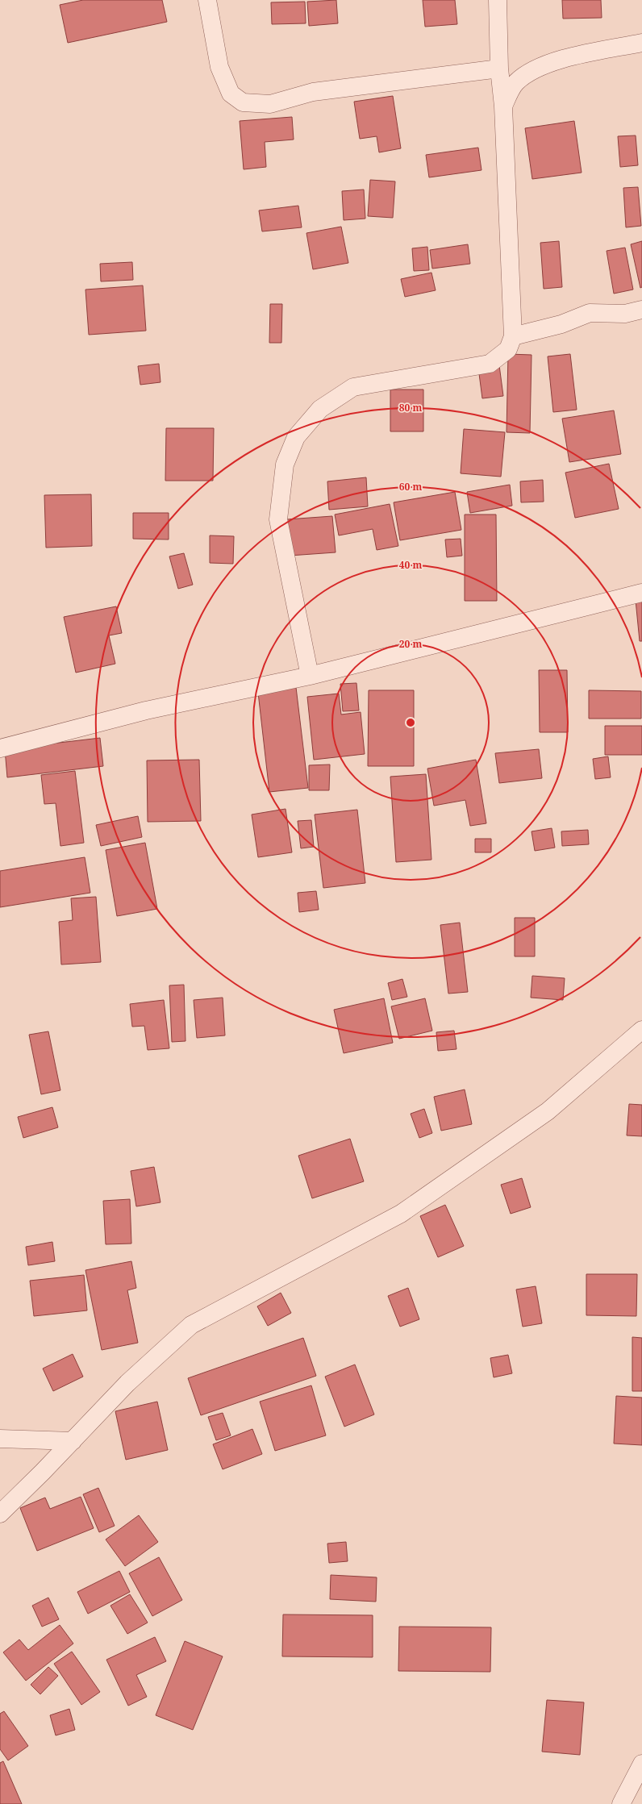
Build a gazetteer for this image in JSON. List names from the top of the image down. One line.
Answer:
{"rings":["80 m","60 m","40 m","20 m"]}
